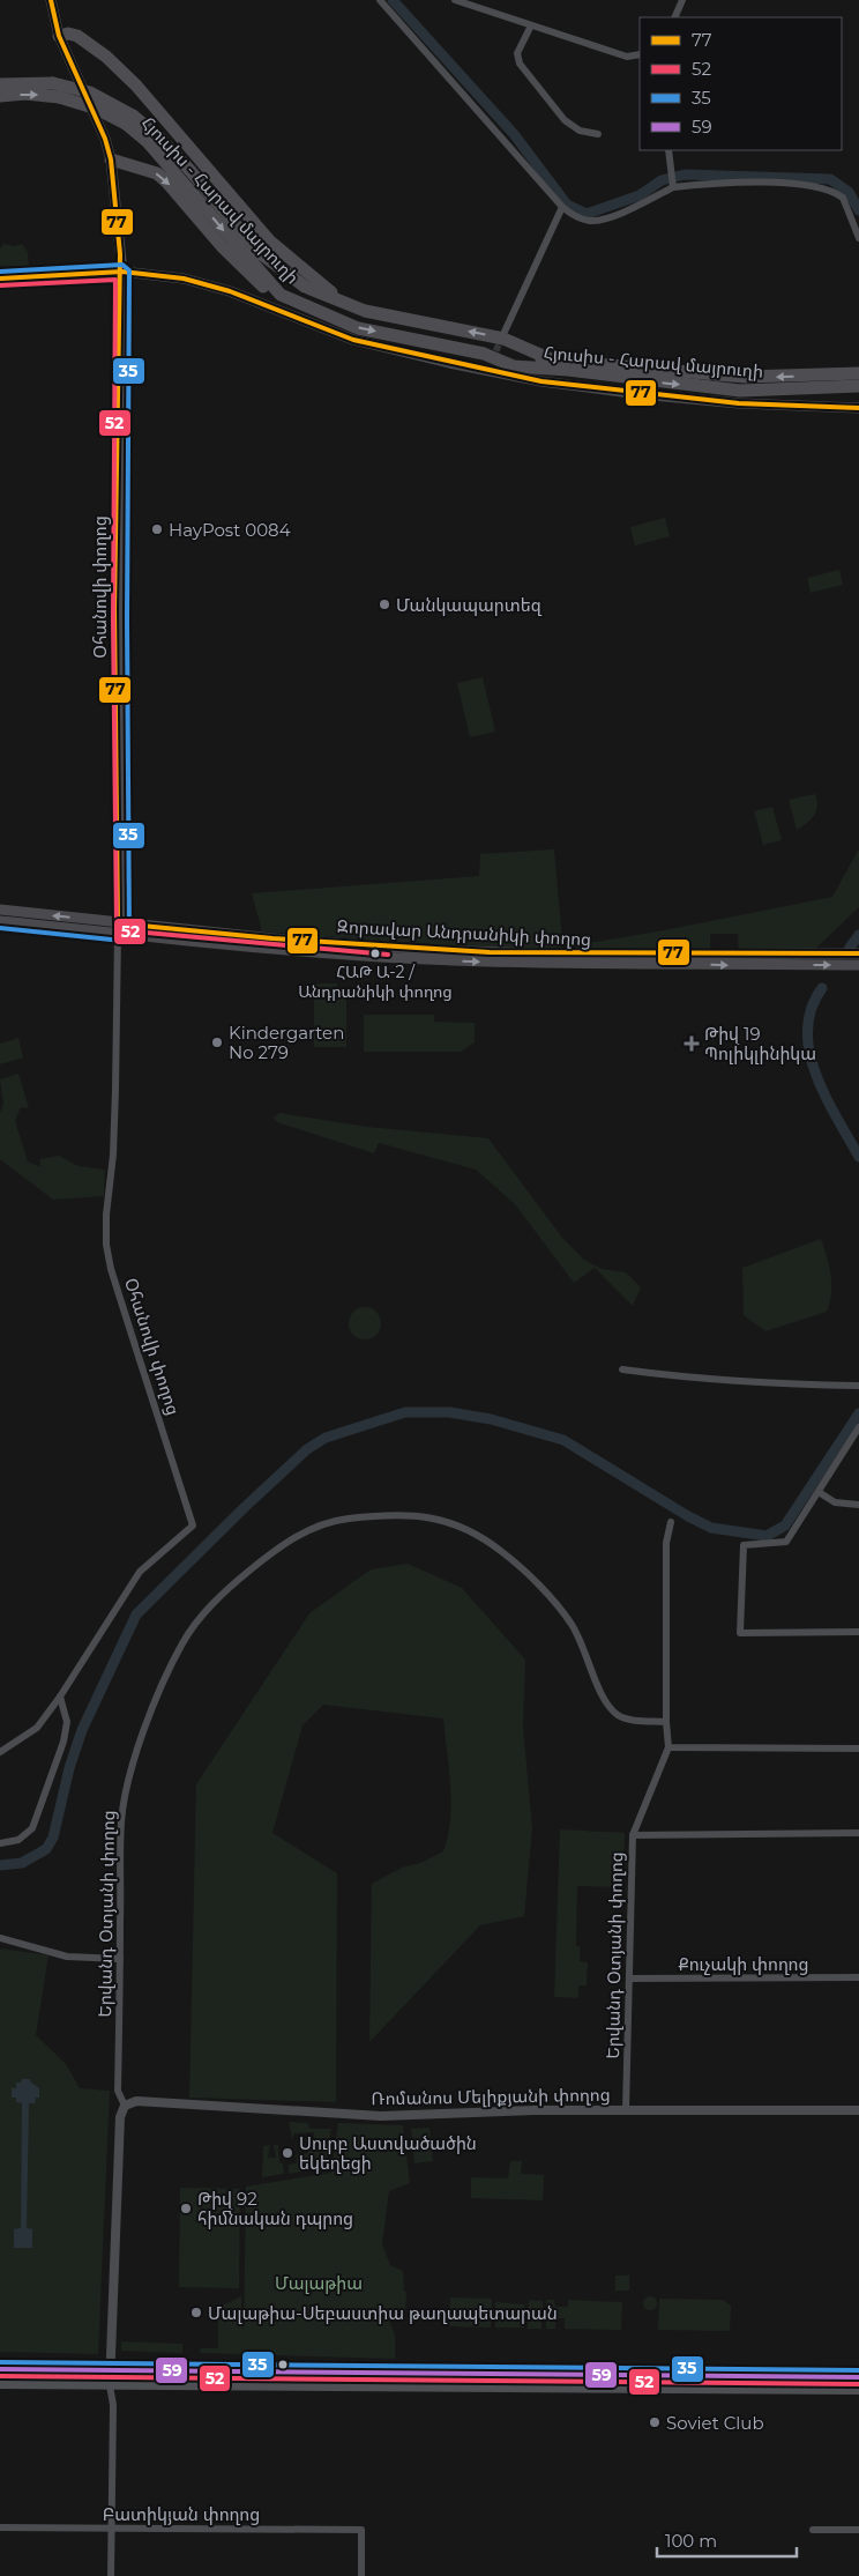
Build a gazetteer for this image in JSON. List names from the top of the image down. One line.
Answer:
{"streets":{"highway":["Հյուսիս - Հարավ մայրուղի"],"main road":["Օհանովի փողոց","Զորավար Անդրանիկի փողոց"],"street":["Երվանդ Օտյանի փողոց","Քուչակի փողոց","Ռոմանոս Մելիքյանի փողոց","Բատիկյան փողոց"]},"crossings":[["Օհանովի փողոց","Զորավար Անդրանիկի փողոց"],["Երվանդ Օտյանի փողոց","Քուչակի փողոց"],["Երվանդ Օտյանի փողոց","Ռոմանոս Մելիքյանի փողոց"]],"parks":["Մալաթիա"],"places":{"other":["HayPost 0084","Մանկապարտեզ","ՀԱԹ Ա-2 / Անդրանիկի փողոց","Kindergarten No 279","Սուրբ Աստվածածին եկեղեցի","Թիվ 92 հիմնական դպրոց","Մալաթիա-Սեբաստիա թաղապետարան","Soviet Club"],"health":["Թիվ 19 Պոլիկլինիկա"]},"lines":["transit line 77","transit line 35","transit line 52","transit line 59"],"legend":["77","52","35","59"],"scale_bar":"100 m"}
